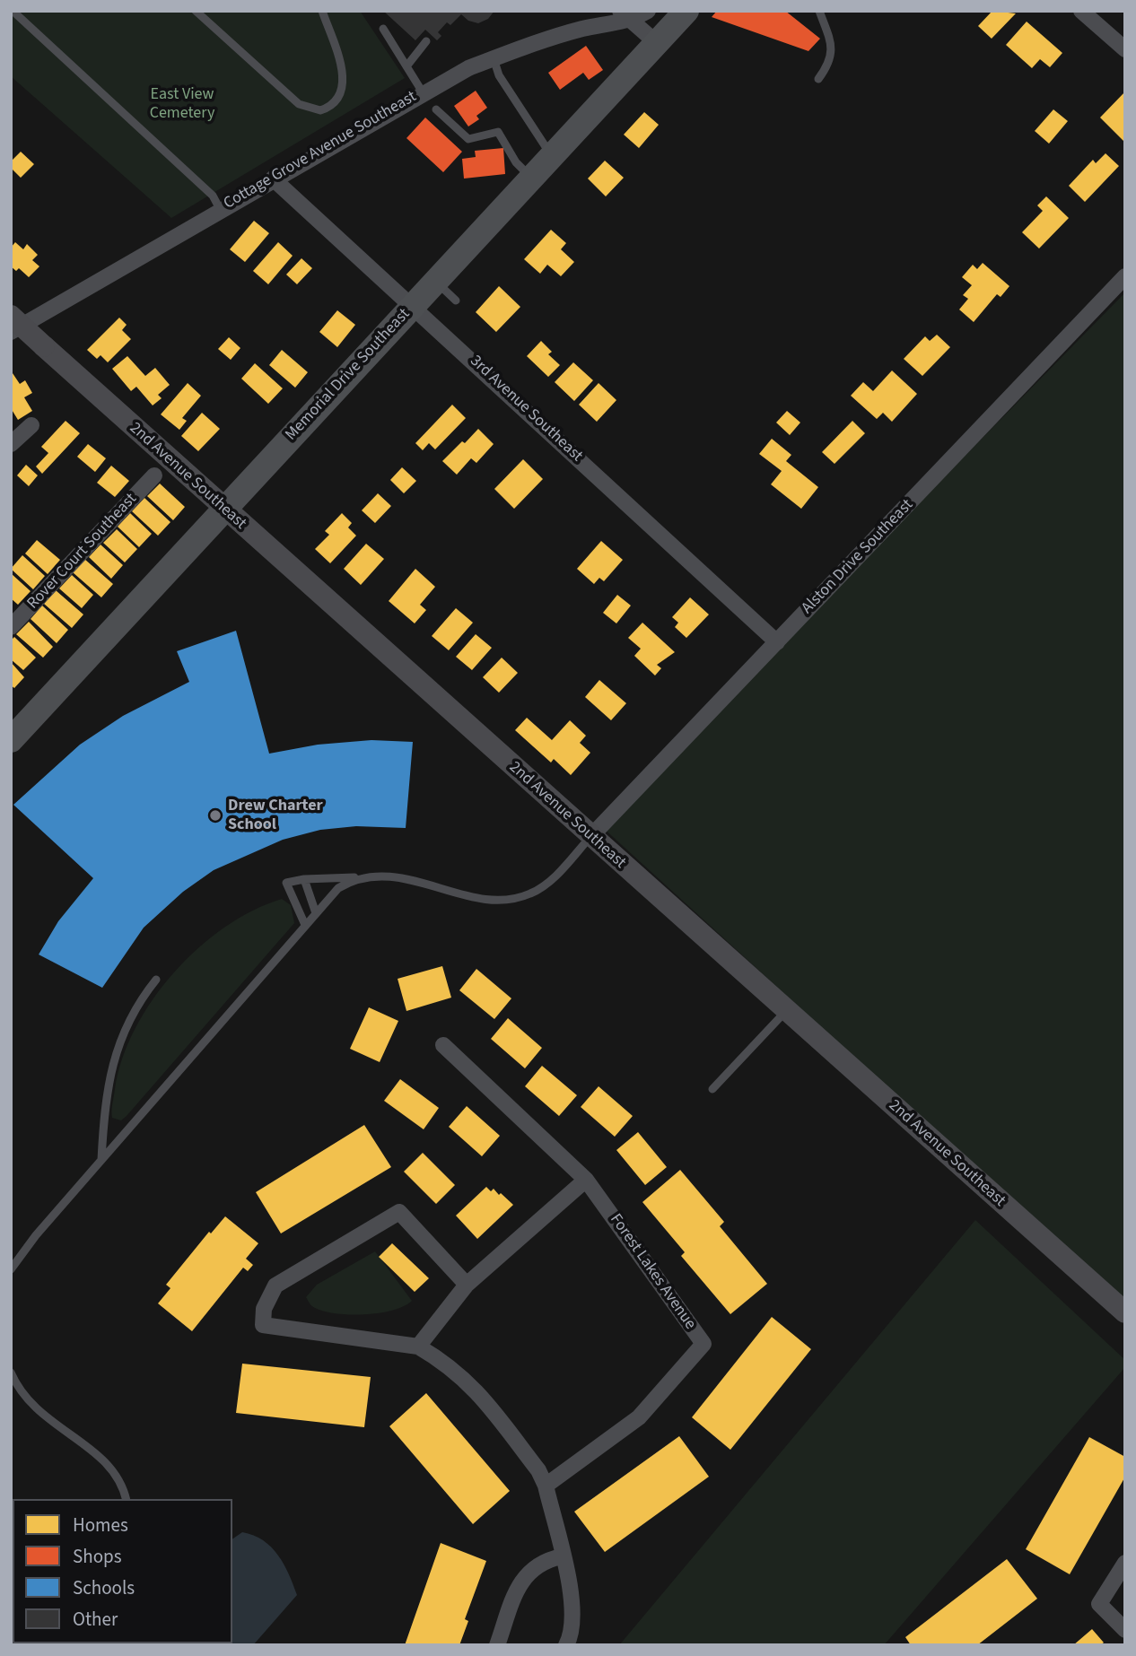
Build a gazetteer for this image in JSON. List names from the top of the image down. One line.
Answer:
{"streets":{"main road":["Memorial Drive Southeast"],"street":["Cottage Grove Avenue Southeast","3rd Avenue Southeast","2nd Avenue Southeast","Rover Court Southeast","Alston Drive Southeast","Forest Lakes Avenue"]},"crossings":[["Cottage Grove Avenue Southeast","3rd Avenue Southeast"],["Memorial Drive Southeast","3rd Avenue Southeast"],["Memorial Drive Southeast","2nd Avenue Southeast"],["3rd Avenue Southeast","Alston Drive Southeast"],["2nd Avenue Southeast","Alston Drive Southeast"]],"parks":["East View Cemetery"],"places":["Drew Charter School"],"legend":["Homes","Shops","Schools","Other"]}
